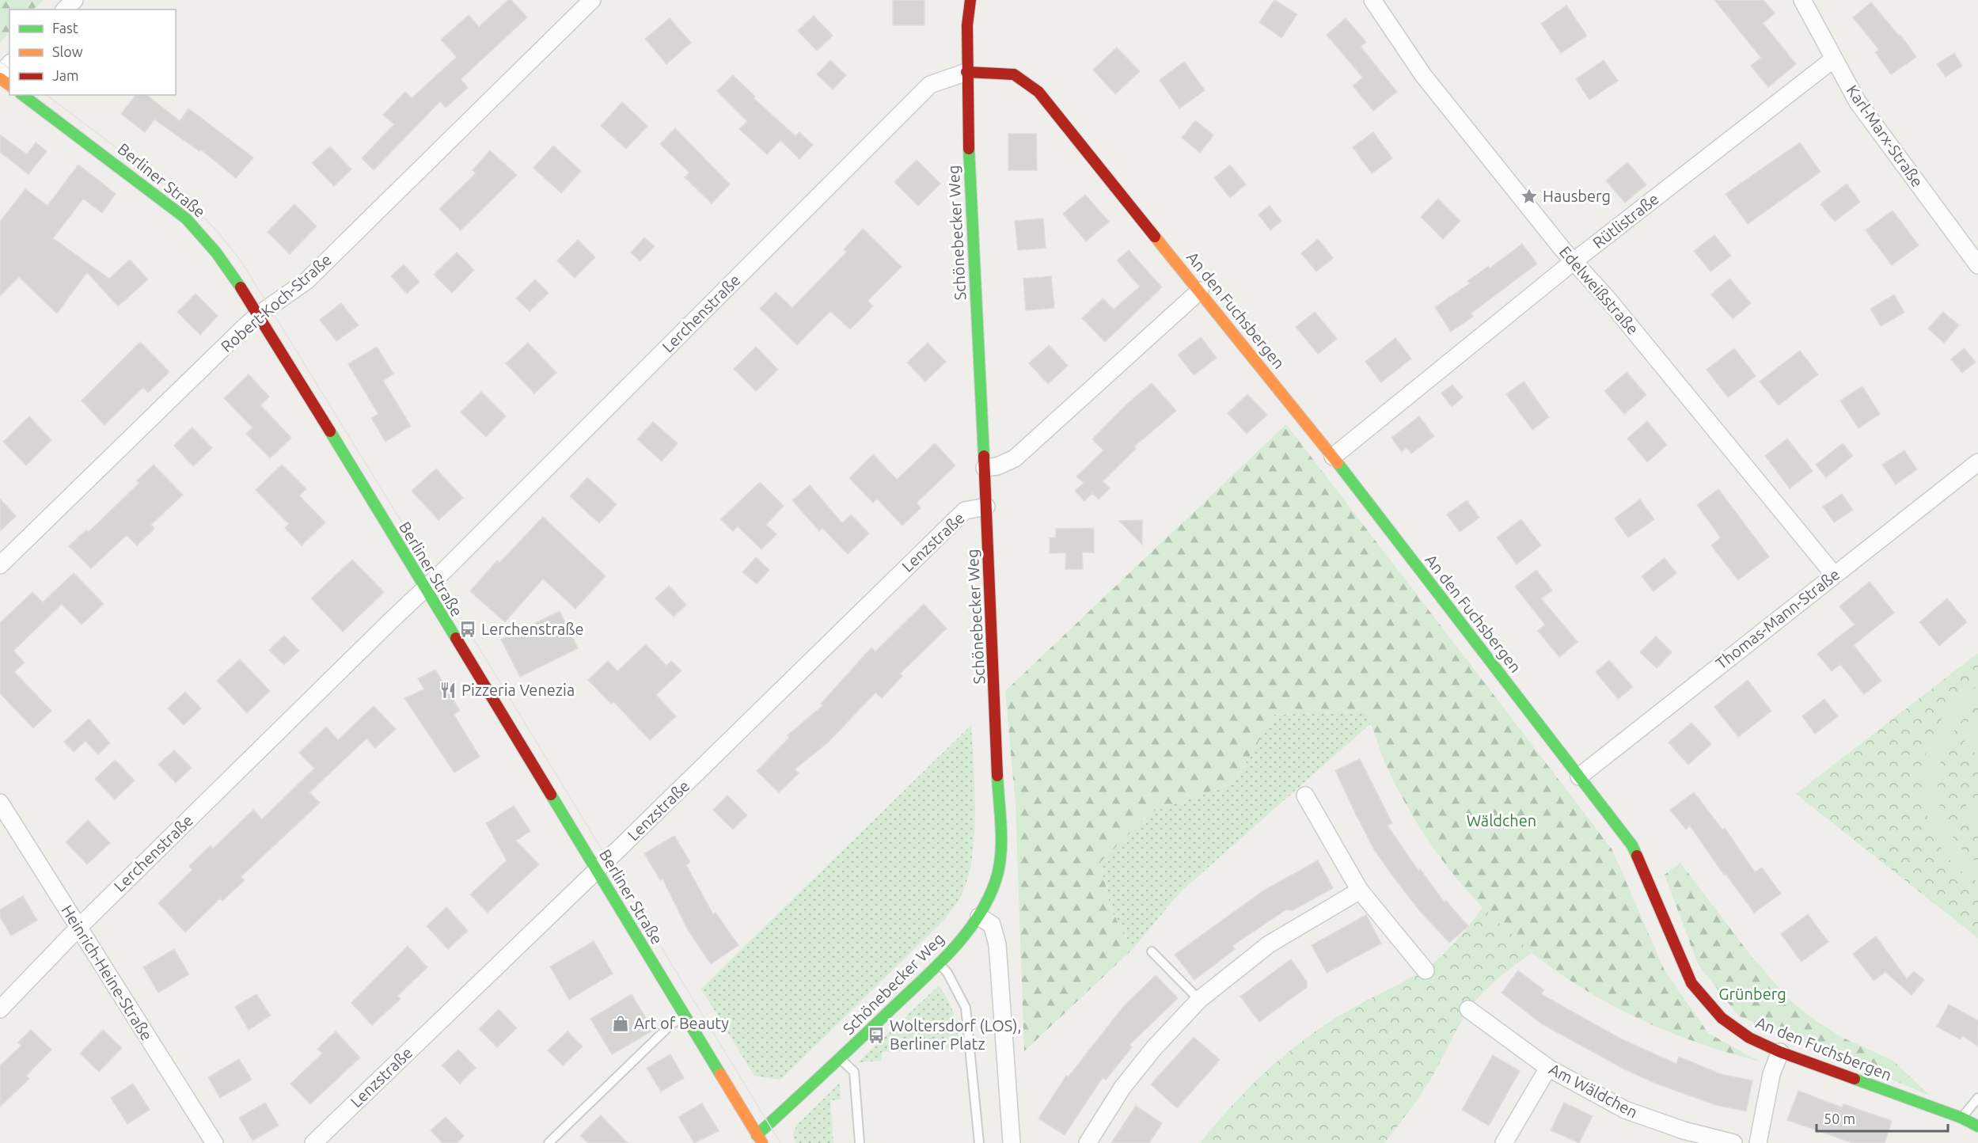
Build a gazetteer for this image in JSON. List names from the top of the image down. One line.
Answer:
{"streets":{"street":["Karl-Marx-Straße","Berliner Straße","Rütlistraße","Schönebecker Weg","Edelweißstraße","Robert-Koch-Straße","An den Fuchsbergen","Lerchenstraße","Lenzstraße","Thomas-Mann-Straße","Heinrich-Heine-Straße","Am Wäldchen"]},"crossings":[["Karl-Marx-Straße","Rütlistraße"],["Berliner Straße","Schönebecker Weg"],["Berliner Straße","Robert-Koch-Straße"],["Berliner Straße","Lerchenstraße"],["Berliner Straße","Lenzstraße"],["Rütlistraße","Edelweißstraße"],["Rütlistraße","An den Fuchsbergen"],["Schönebecker Weg","An den Fuchsbergen"],["Schönebecker Weg","Lerchenstraße"],["Schönebecker Weg","Lenzstraße"],["Edelweißstraße","Thomas-Mann-Straße"],["An den Fuchsbergen","Lerchenstraße"],["An den Fuchsbergen","Thomas-Mann-Straße"],["Lerchenstraße","Heinrich-Heine-Straße"]],"parks":["Wäldchen","Grünberg"],"places":{"place":["Hausberg"],"bus stop":["Lerchenstraße","Woltersdorf (LOS), Berliner Platz"],"restaurant":["Pizzeria Venezia"],"shop":["Art of Beauty"]},"legend":["Fast","Slow","Jam"],"scale_bar":"50 m"}
